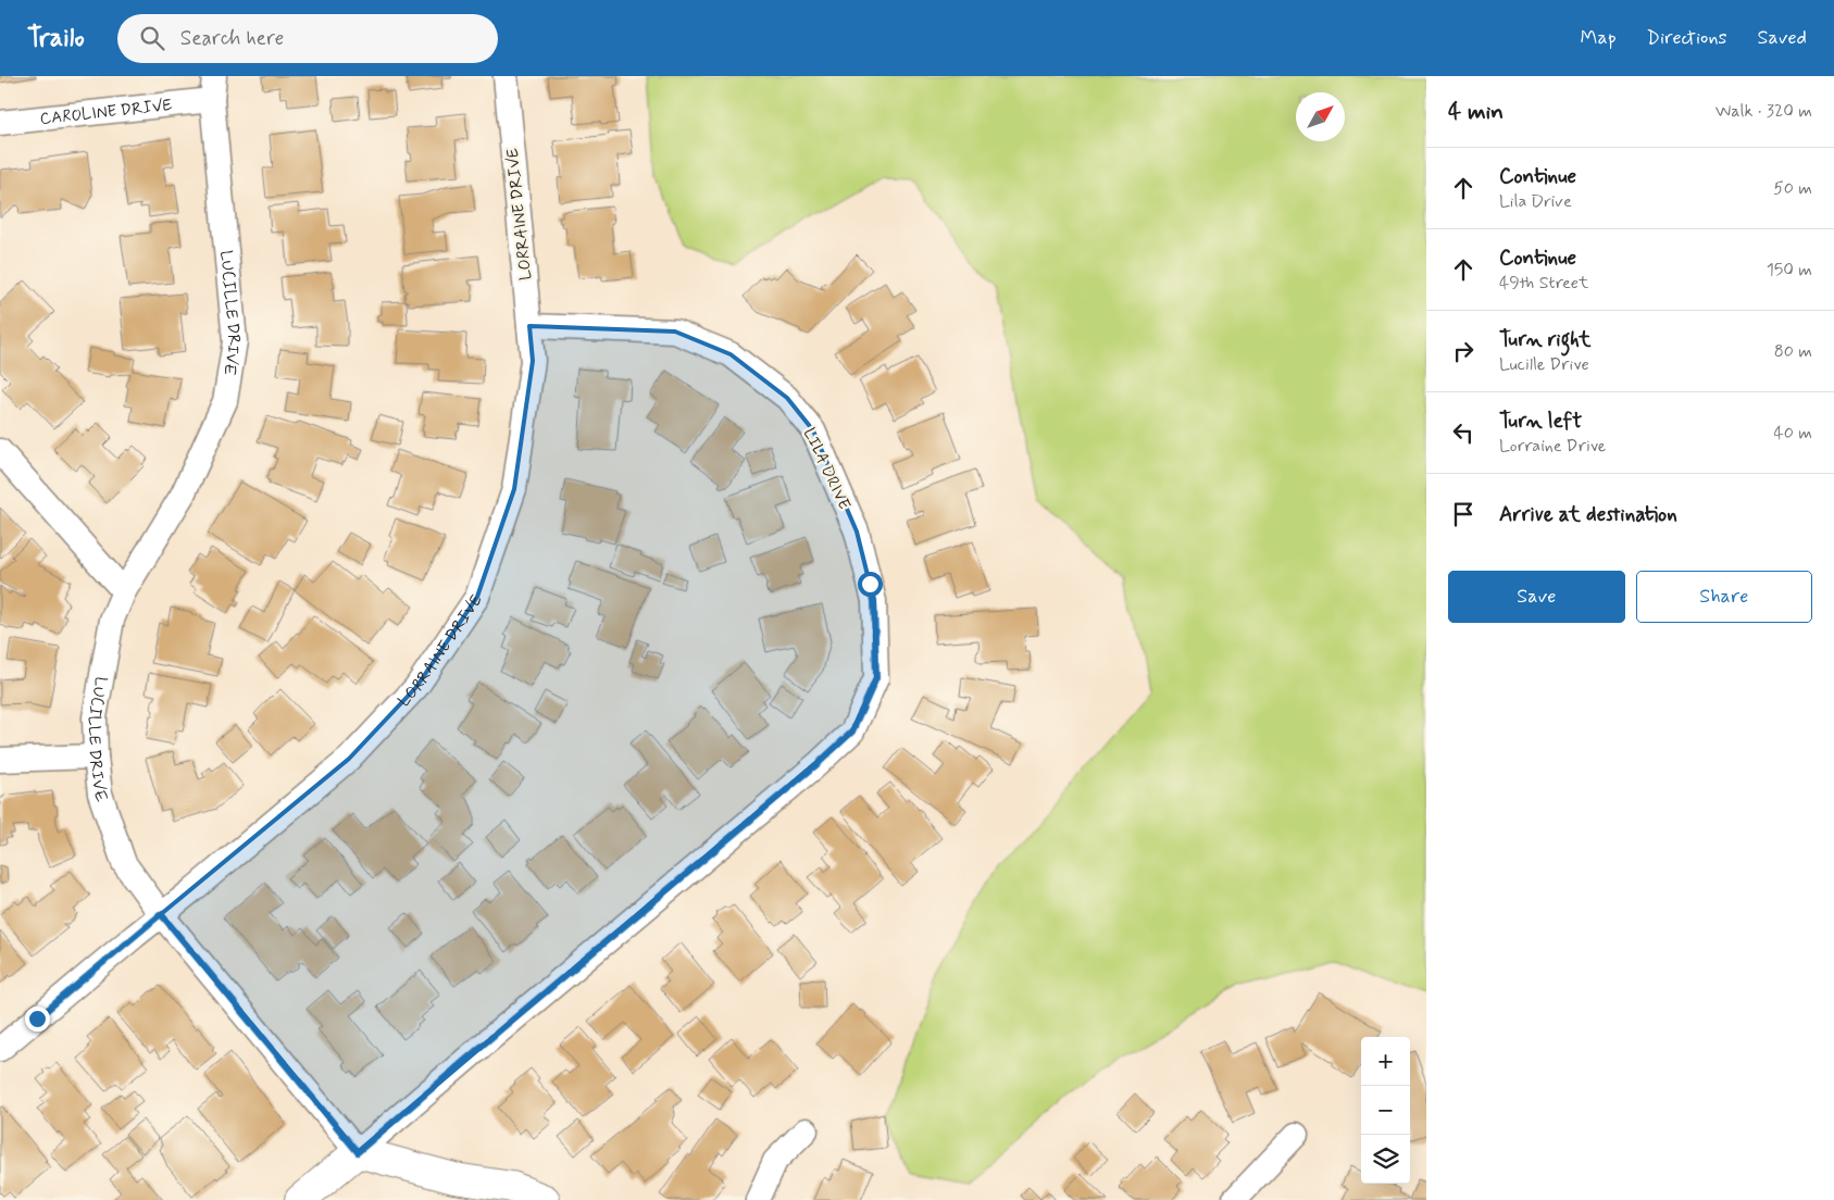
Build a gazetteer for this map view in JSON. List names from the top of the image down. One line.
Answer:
{"streets":{"street":["CAROLINE DRIVE","LORRAINE DRIVE","LUCILLE DRIVE","LILA DRIVE"]},"crossings":[["CAROLINE DRIVE","LUCILLE DRIVE"],["LORRAINE DRIVE","LUCILLE DRIVE"],["LORRAINE DRIVE","LILA DRIVE"],["LUCILLE DRIVE","LILA DRIVE"]],"north":"top right","page":{"header":"Trailo","search":"Search here","nav":["Map","Directions","Saved"],"heading":["4 min","Walk · 320 m"],"list":[["Continue","Lila Drive","50 m"],["Continue","49th Street","150 m"],["Turn right","Lucille Drive","80 m"],["Turn left","Lorraine Drive","40 m"],"Arrive at destination"],"buttons":["Save","Share"],"map_buttons":["+","−"]}}
